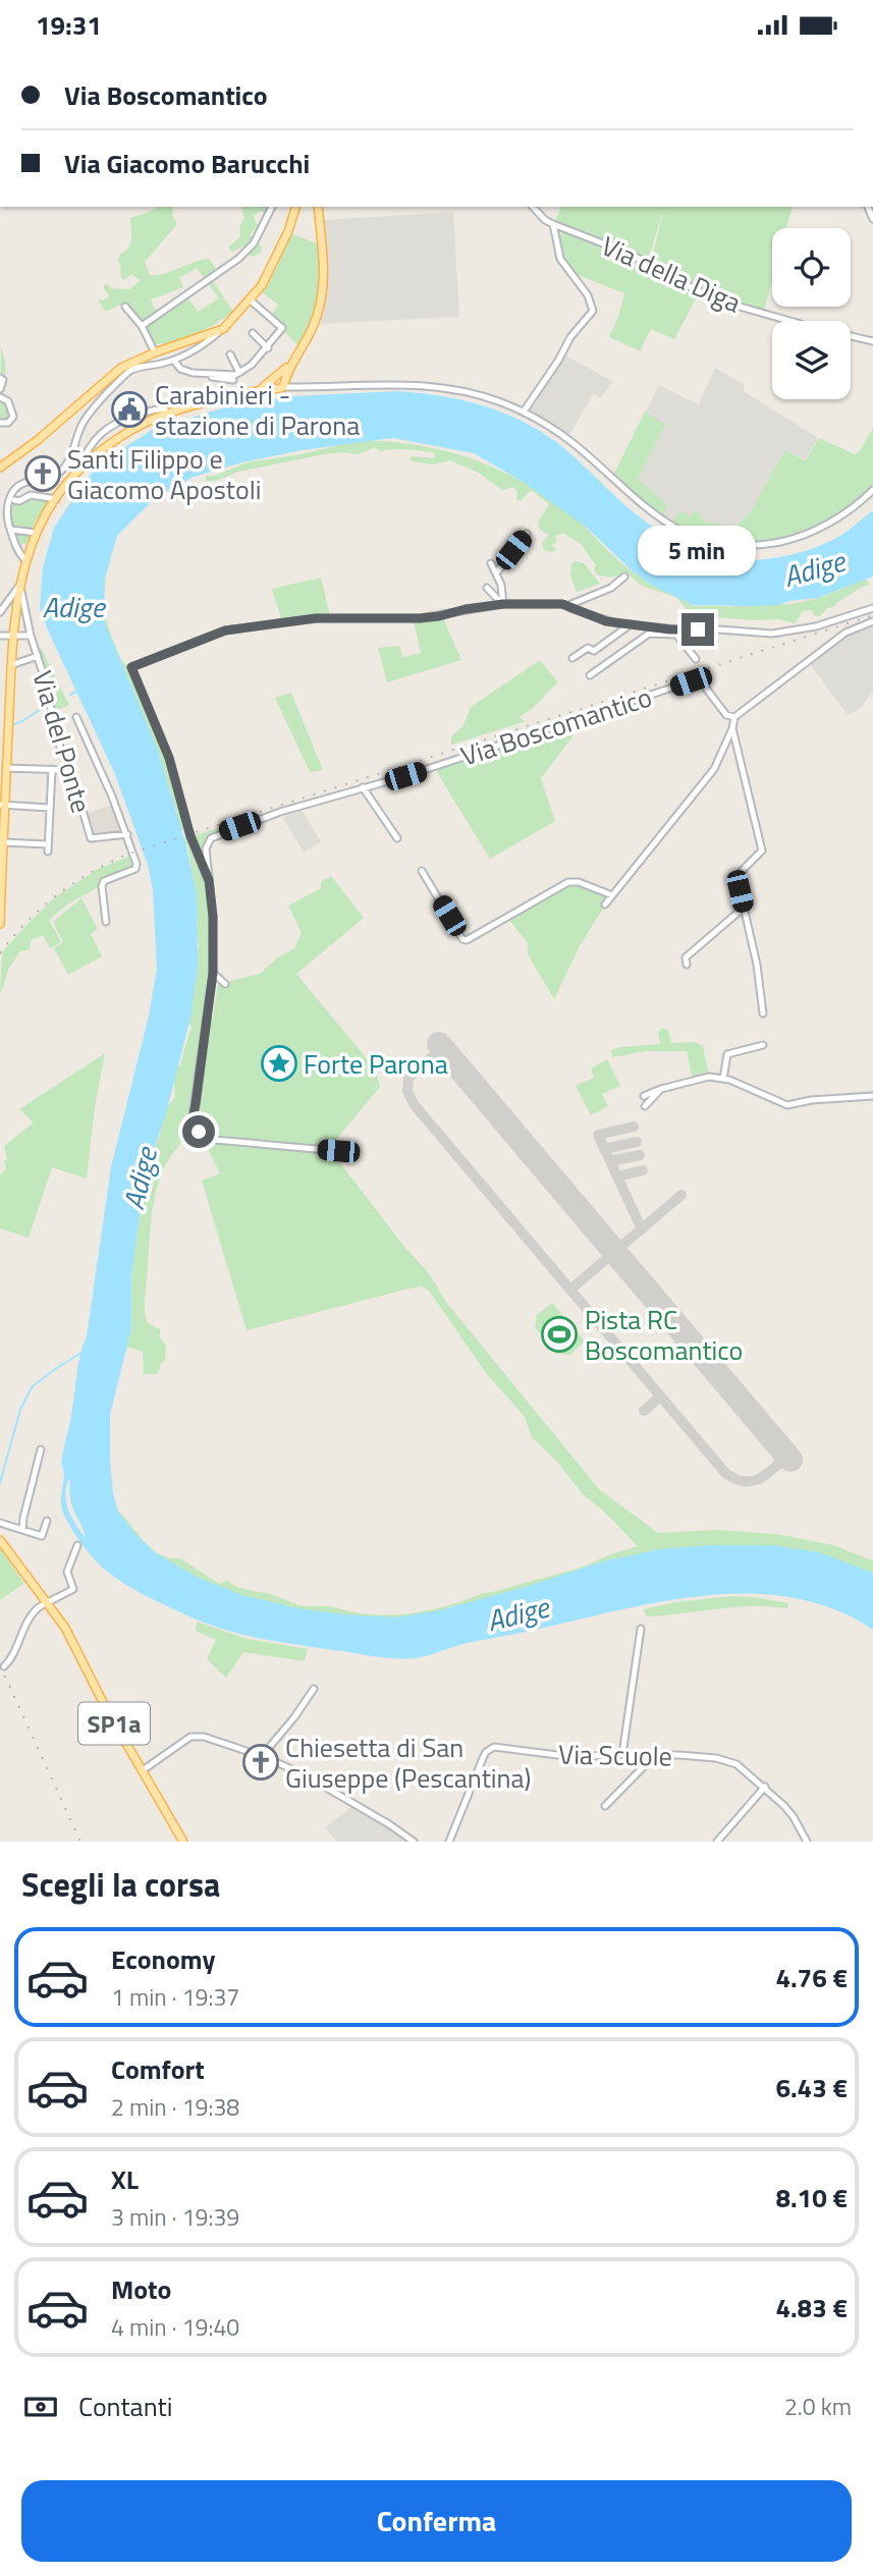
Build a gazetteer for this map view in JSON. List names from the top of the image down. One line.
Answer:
{"streets":{"main road":["SP1a"],"street":["Via della Diga","Via Boscomantico","Via del Ponte","Via Scuole"]},"water":["Adige"],"places":{"public building":["Carabinieri - stazione di Parona"],"church":["Santi Filippo e Giacomo Apostoli","Chiesetta di San Giuseppe (Pescantina)"],"place":["Forte Parona"],"sports":["Pista RC Boscomantico"]},"page":{"status":"19:31","banner":["Via Boscomantico","Via Giacomo Barucchi"],"bubble":"5 min","heading":"Scegli la corsa","list":[{"name":"Economy","note":"1 min · 19:37","value":"4.76 €"},{"name":"Comfort","note":"2 min · 19:38","value":"6.43 €"},{"name":"XL","note":"3 min · 19:39","value":"8.10 €"},{"name":"Moto","note":"4 min · 19:40","value":"4.83 €"}],"pay":["Contanti","2.0 km"],"buttons":"Conferma"}}
